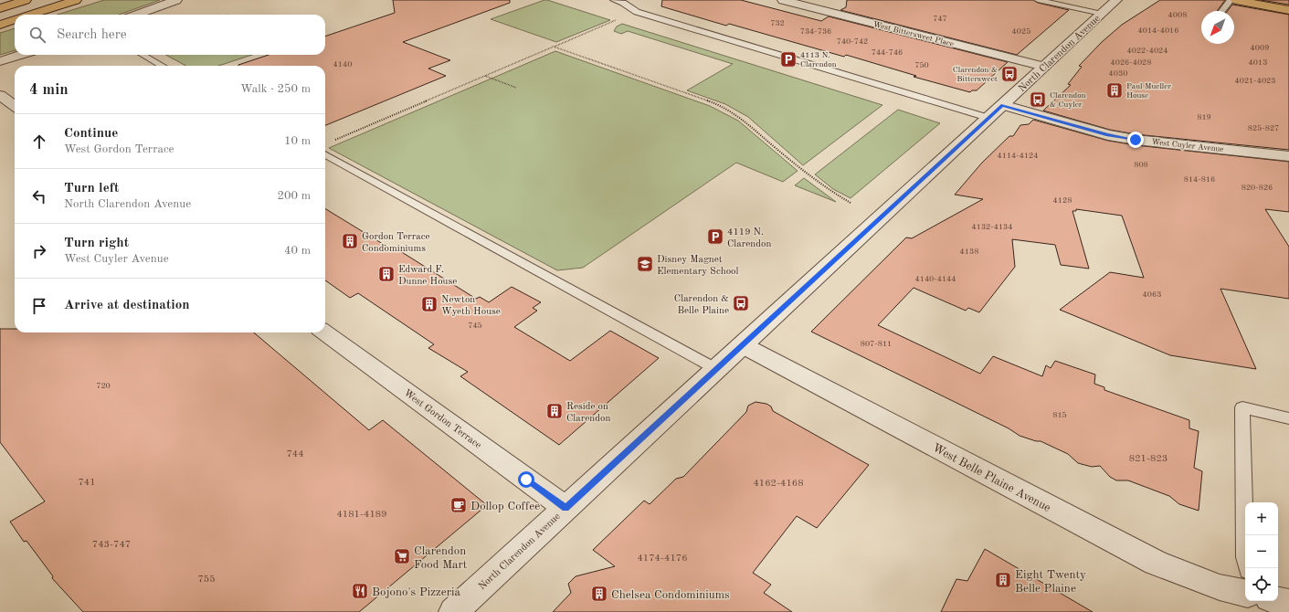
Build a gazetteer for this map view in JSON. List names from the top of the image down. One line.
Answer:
{"streets":{"street":["West Bittersweet Place","North Clarendon Avenue","West Cuyler Avenue","West Gordon Terrace","West Belle Plaine Avenue"]},"crossings":[["West Bittersweet Place","North Clarendon Avenue"],["North Clarendon Avenue","West Cuyler Avenue"],["North Clarendon Avenue","West Gordon Terrace"],["North Clarendon Avenue","West Belle Plaine Avenue"]],"places":{"parking":["4113 N. Clarendon","4119 N. Clarendon"],"bus stop":["Clarendon & Bittersweet","Clarendon & Cuyler","Clarendon & Belle Plaine"],"building":["Paul Mueller House","Gordon Terrace Condominiums","Edward F. Dunne House","Newton Wyeth House","Reside on Clarendon","Eight Twenty Belle Plaine","Chelsea Condominiums"],"school or university":["Disney Magnet Elementary School"],"cafe":["Dollop Coffee"],"supermarket":["Clarendon Food Mart"],"restaurant":["Bojono's Pizzeria"]},"house_numbers":["4008","747","732","4014-4016","734-736","4025","740-742","4009","4022-4024","744-746","4026-4028","4013","4140","750","4030","4021-4023","819","825-827","4114-4124","808","814-816","820-826","4128","4132-4134","4138","4140-4144","4063","745","807-811","720","815","744","821-823","741","4162-4168","4181-4189","743-747","4174-4176","755"],"north":"bottom left","page":{"search":"Search here","heading":["4 min","Walk · 250 m"],"list":[["Continue","West Gordon Terrace","10 m"],["Turn left","North Clarendon Avenue","200 m"],["Turn right","West Cuyler Avenue","40 m"],"Arrive at destination"],"map_buttons":["+","−"]}}
